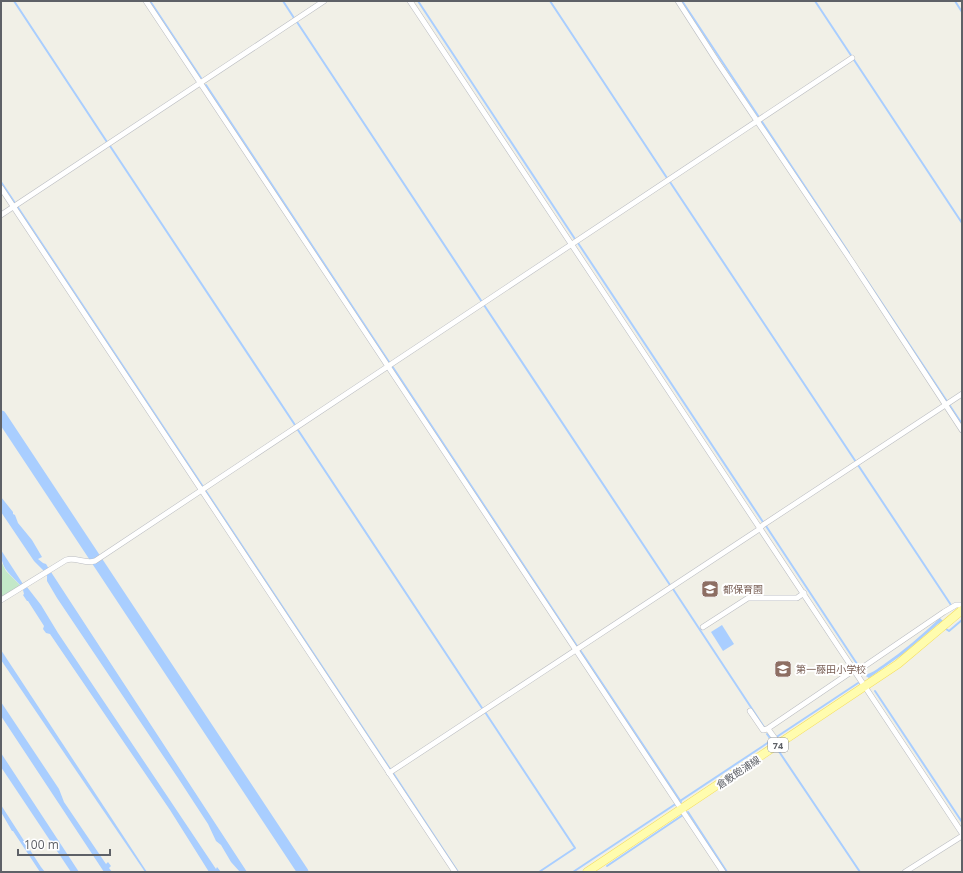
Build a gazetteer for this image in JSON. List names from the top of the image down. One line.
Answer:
{"streets":{"main road":["74","倉敷飽浦線"]},"places":{"school or university":["都保育園","第一藤田小学校"]},"scale_bar":"100 m"}
